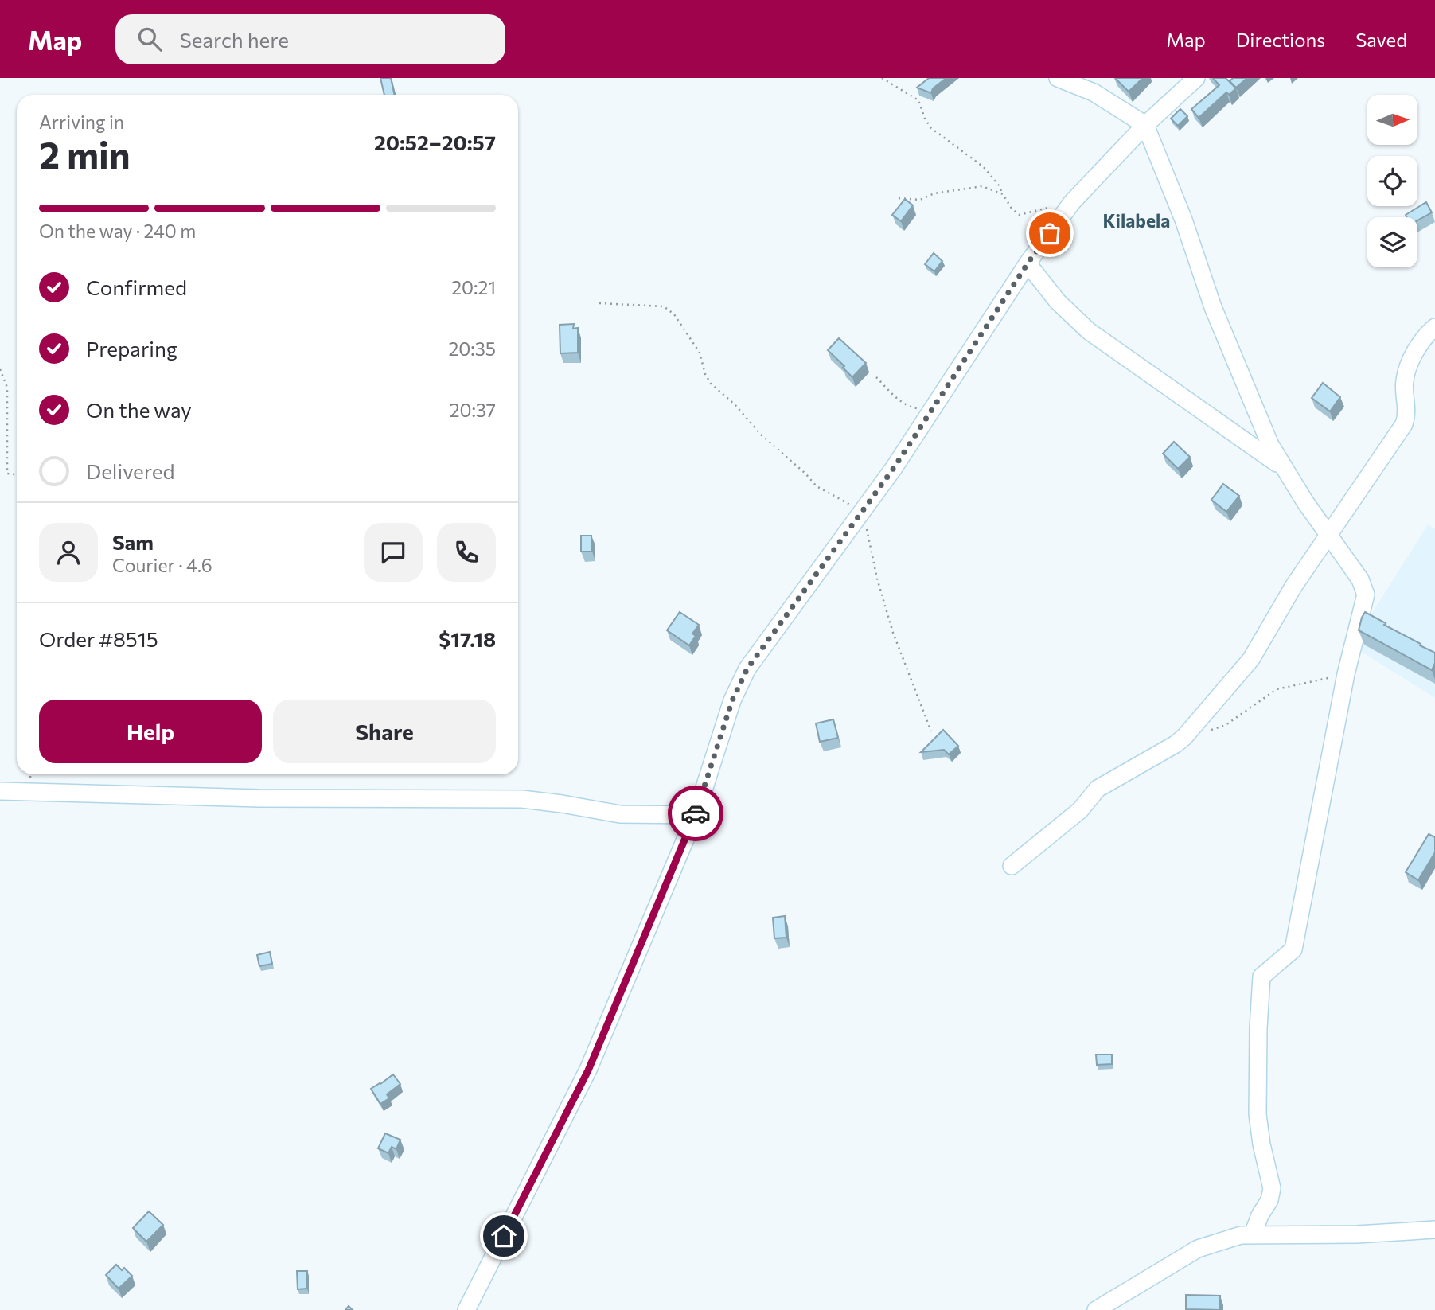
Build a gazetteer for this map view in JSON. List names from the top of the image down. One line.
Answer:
{"districts":["Kilabela"],"north":"right","page":{"header":"Map","search":"Search here","nav":["Map","Directions","Saved"],"heading":["2 min","Arriving in","20:52–20:57"],"panel":["Sam","Courier · 4.6","Order #8515","$17.18"],"bar":"On the way · 240 m","list":[["Confirmed","20:21"],["Preparing","20:35"],["On the way","20:37"],"Delivered"],"buttons":["Help","Share"]}}
